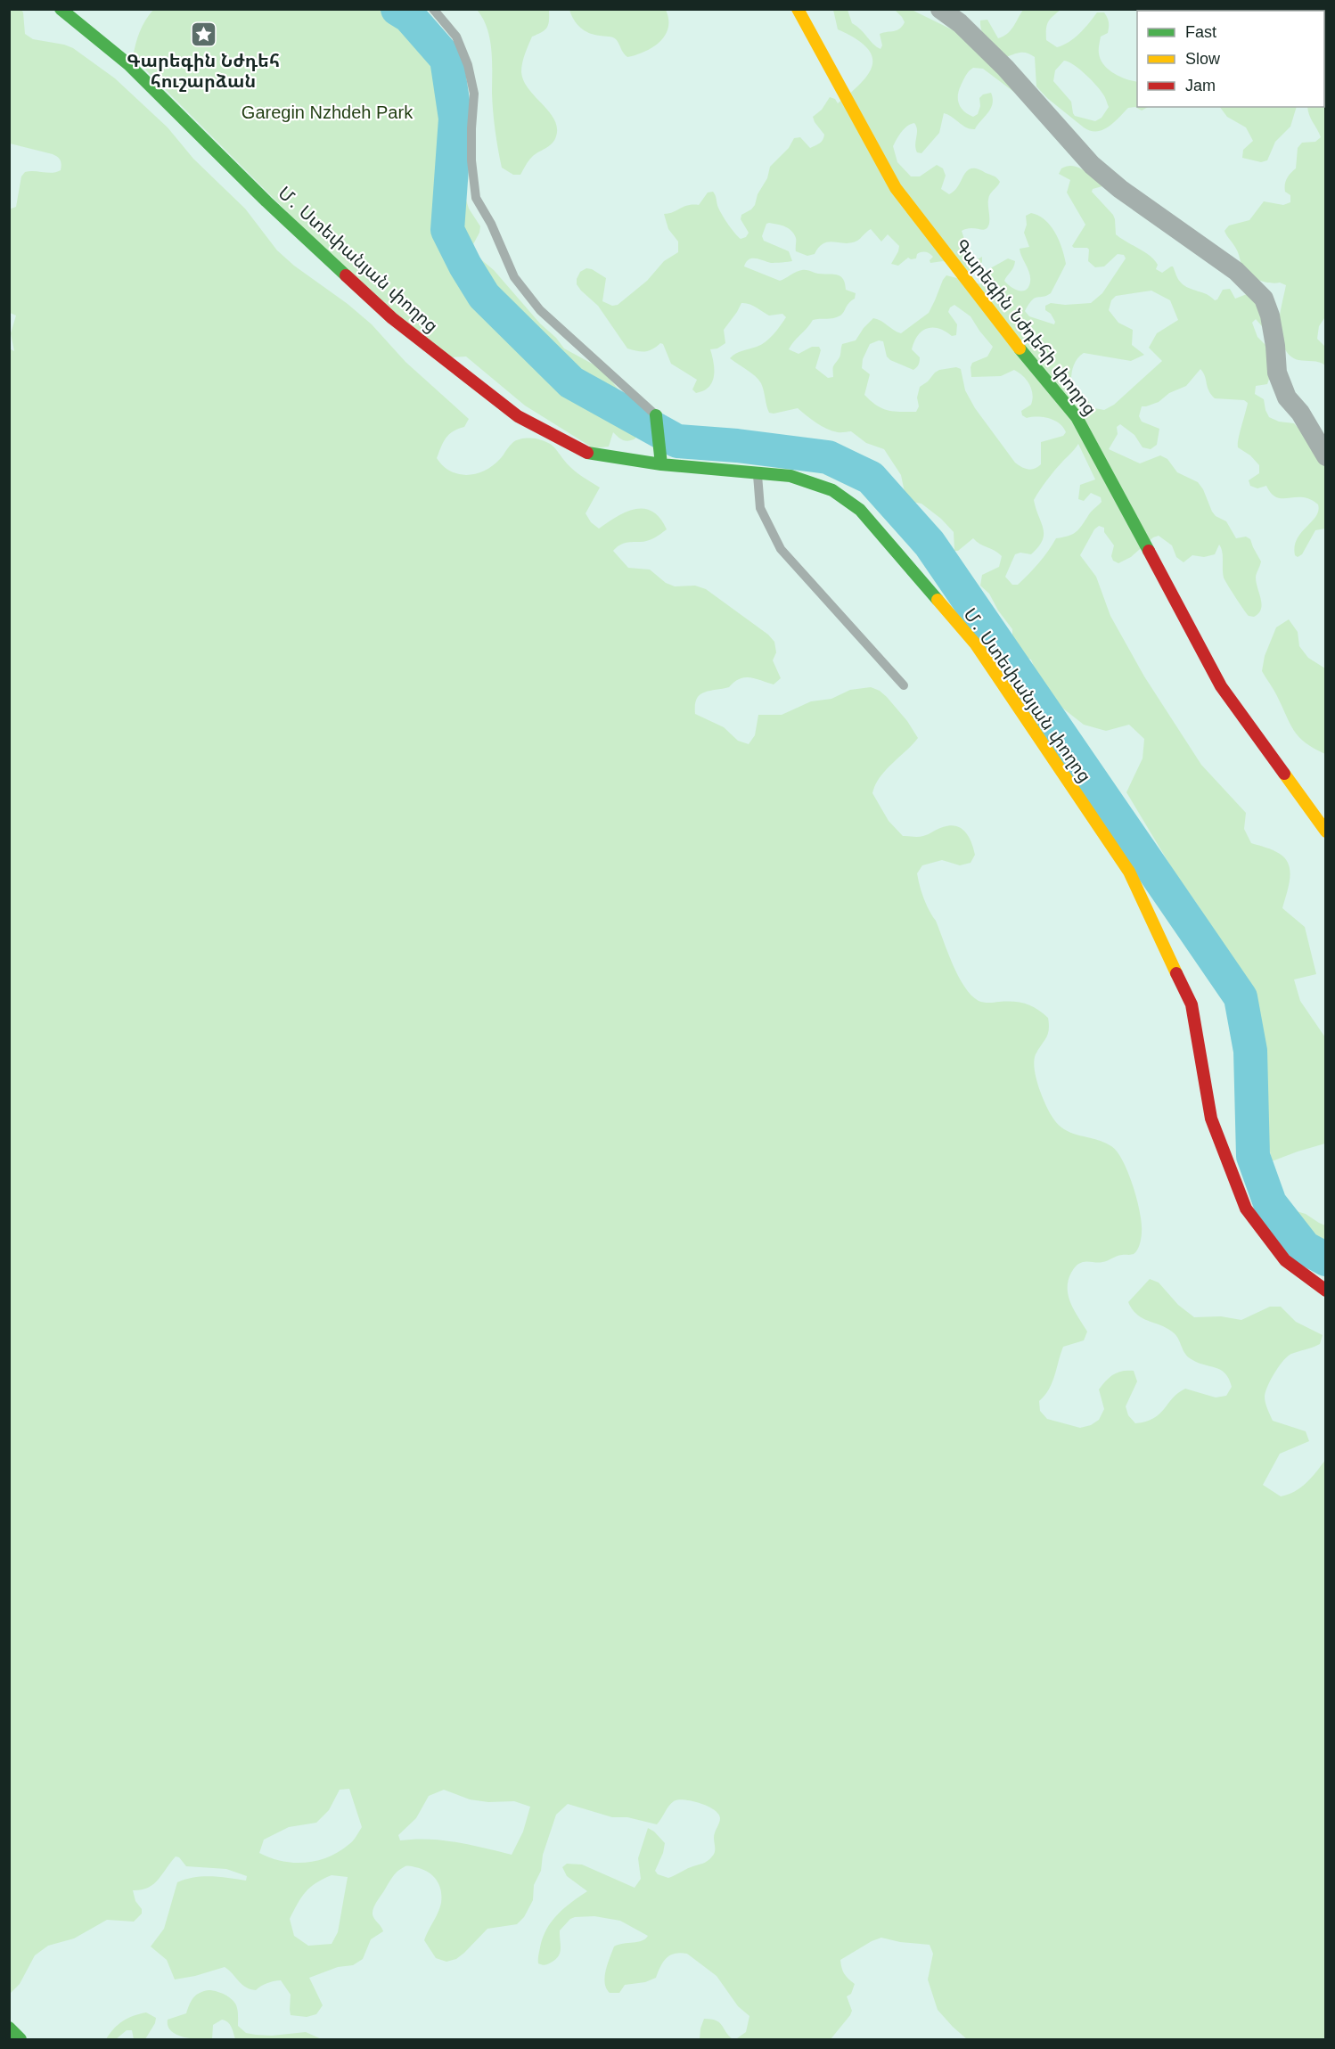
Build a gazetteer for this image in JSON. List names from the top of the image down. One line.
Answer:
{"streets":{"street":["Մ․ Ստեփանյան փողոց","Գարեգին Նժդեհի փողոց"]},"parks":["Garegin Nzhdeh Park"],"places":{"place":["Գարեգին Նժդեհ հուշարձան"]},"legend":["Fast","Slow","Jam"]}
